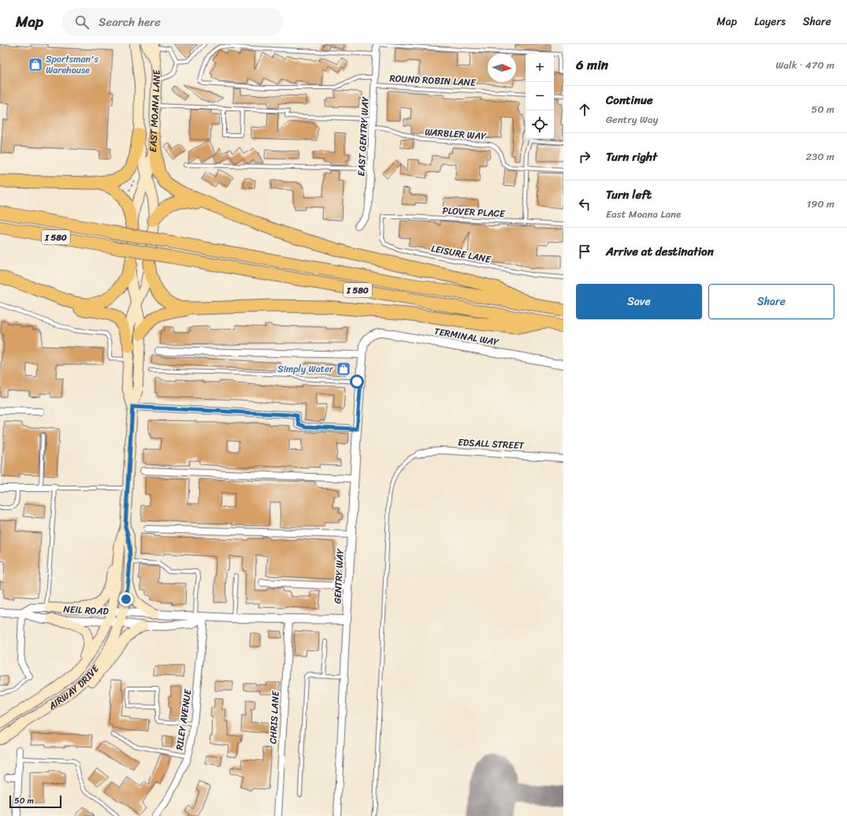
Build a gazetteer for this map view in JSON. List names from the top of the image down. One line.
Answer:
{"streets":{"highway":["I 580"],"main road":["EAST MOANA LANE","AIRWAY DRIVE"],"street":["EAST GENTRY WAY","TERMINAL WAY","EDSALL STREET","GENTRY WAY","NEIL ROAD","CHRIS LANE","RILEY AVENUE"],"lane":["ROUND ROBIN LANE","WARBLER WAY","PLOVER PLACE","LEISURE LANE"]},"crossings":[["ROUND ROBIN LANE","EAST GENTRY WAY"],["EAST MOANA LANE","NEIL ROAD"],["EAST MOANA LANE","AIRWAY DRIVE"],["WARBLER WAY","EAST GENTRY WAY"],["PLOVER PLACE","LEISURE LANE"],["TERMINAL WAY","GENTRY WAY"],["NEIL ROAD","AIRWAY DRIVE"],["NEIL ROAD","RILEY AVENUE"]],"places":{"shop":["Sportsman's Warehouse","Simply Water"]},"scale_bar":"50 m","north":"right","page":{"header":"Map","search":"Search here","nav":["Map","Layers","Share"],"heading":["6 min","Walk · 470 m"],"map_buttons":["+","−"],"list":[["Continue","Gentry Way","50 m"],["Turn right","230 m"],["Turn left","East Moana Lane","190 m"],"Arrive at destination"],"buttons":["Save","Share"],"scale":"50 m"}}
